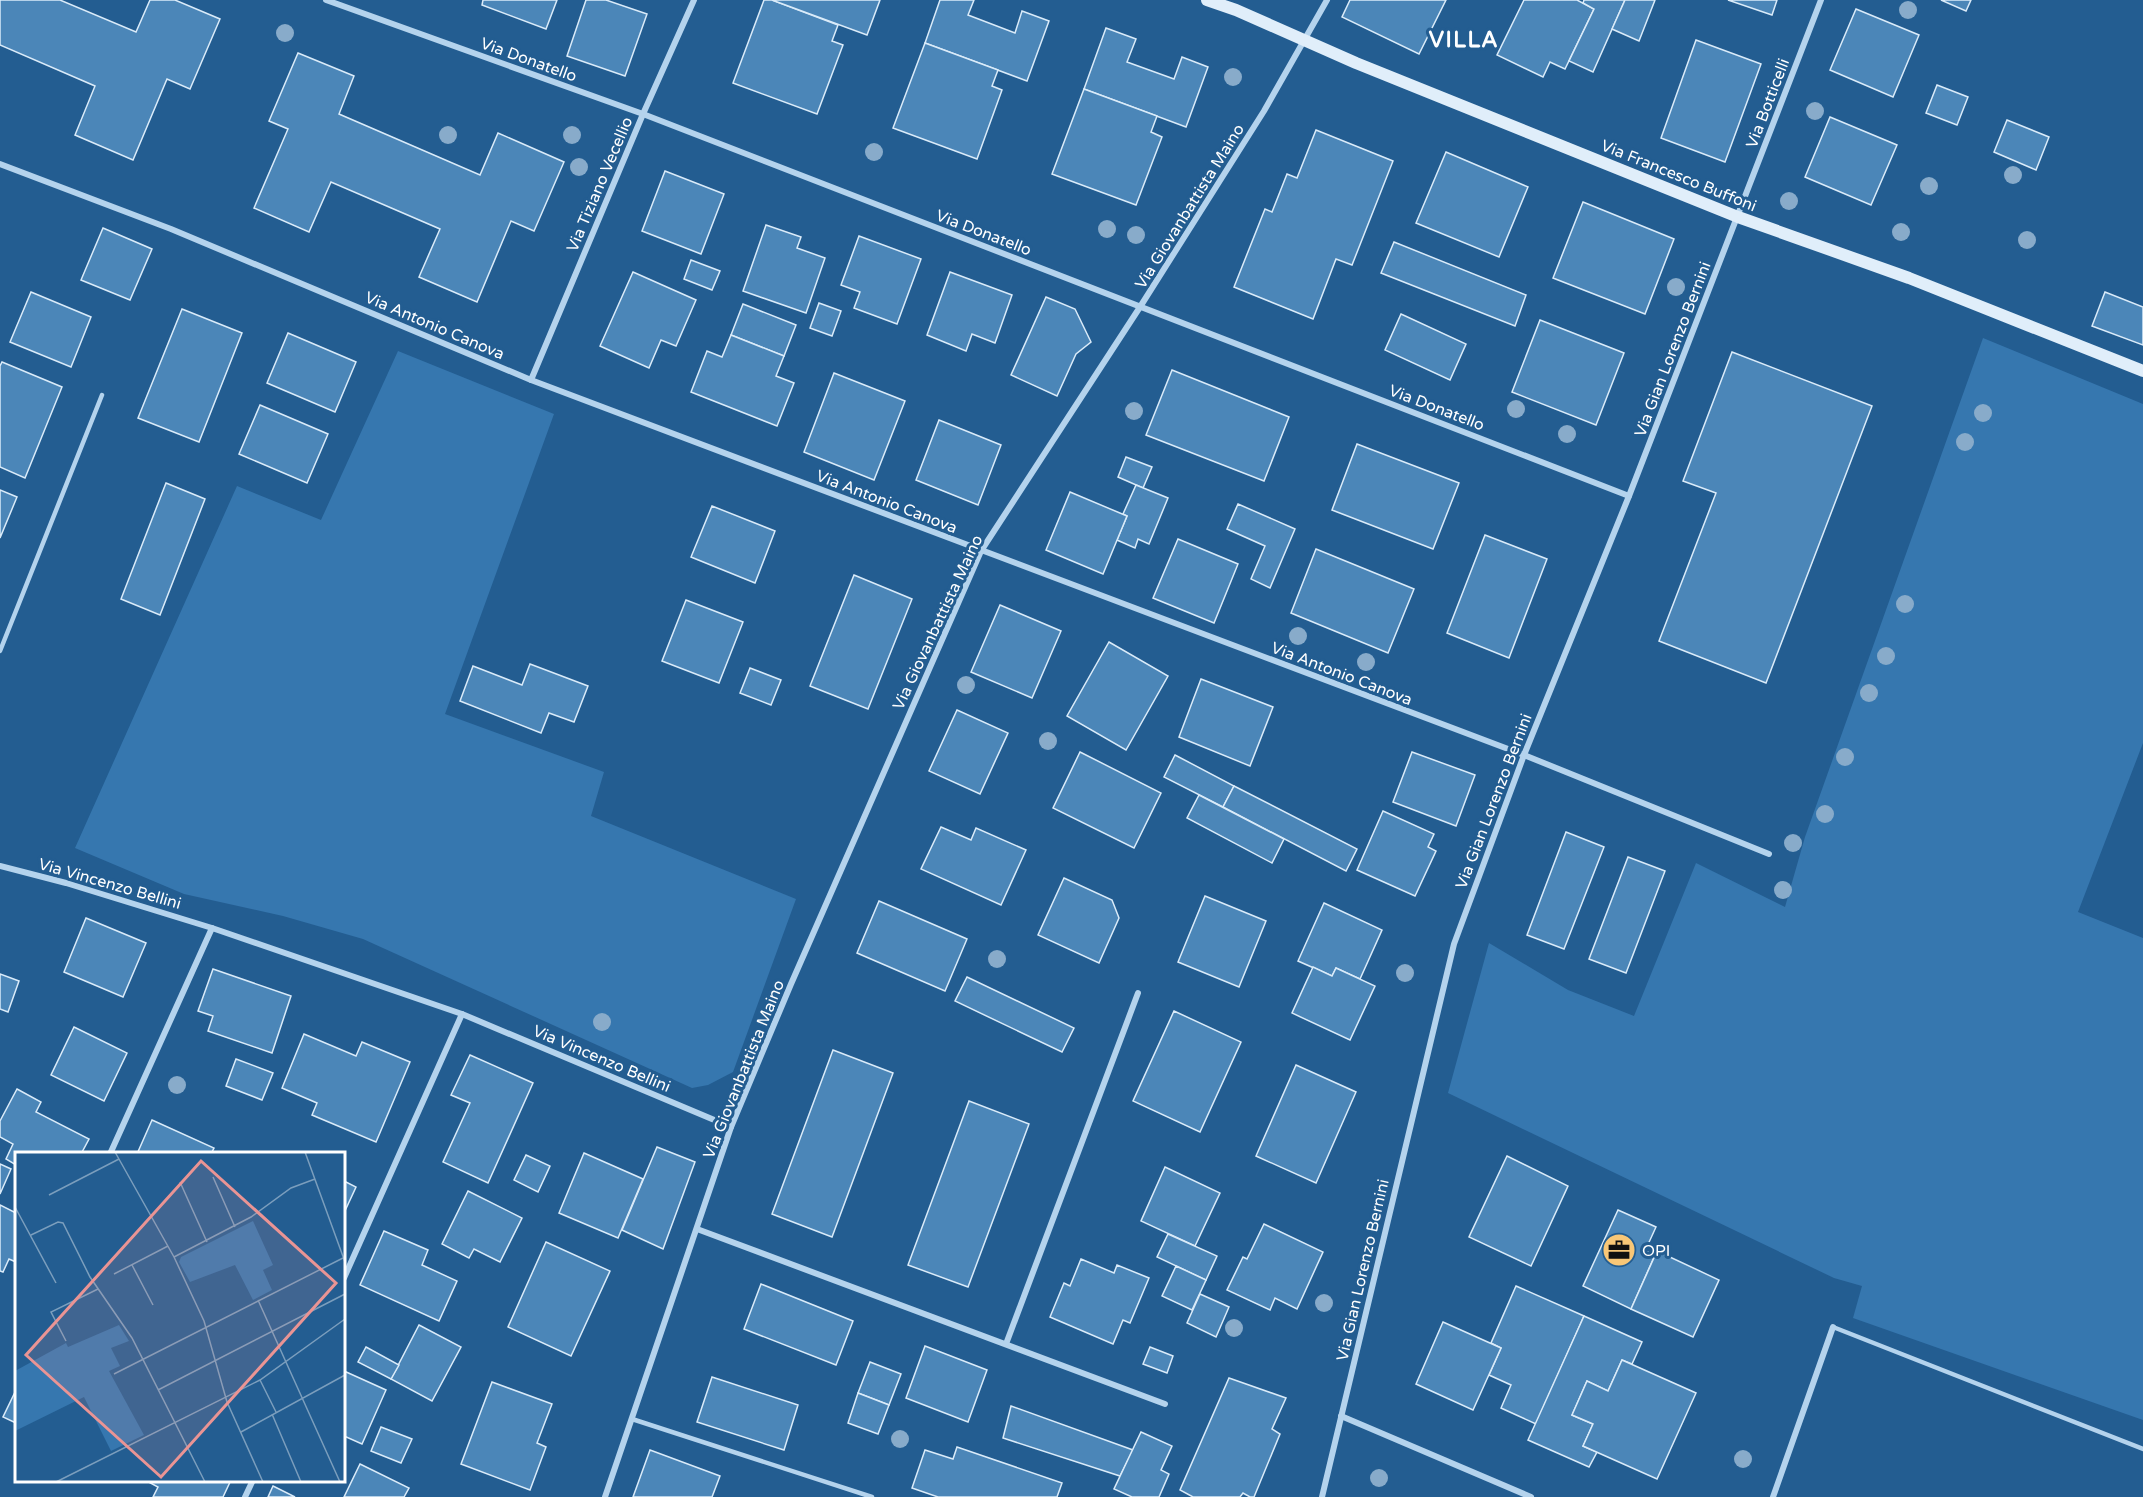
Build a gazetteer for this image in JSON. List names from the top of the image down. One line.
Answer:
{"streets":{"street":["Via Donatello","Via Botticelli","Via Francesco Buffoni","Via Tiziano Vecellio","Via Giovanbattista Maino","Via Antonio Canova","Via Gian Lorenzo Bernini","Via Vincenzo Bellini"]},"crossings":[["Via Donatello","Via Tiziano Vecellio"],["Via Donatello","Via Giovanbattista Maino"],["Via Donatello","Via Gian Lorenzo Bernini"],["Via Botticelli","Via Francesco Buffoni"],["Via Botticelli","Via Gian Lorenzo Bernini"],["Via Francesco Buffoni","Via Giovanbattista Maino"],["Via Francesco Buffoni","Via Gian Lorenzo Bernini"],["Via Tiziano Vecellio","Via Antonio Canova"],["Via Giovanbattista Maino","Via Antonio Canova"],["Via Giovanbattista Maino","Via Vincenzo Bellini"],["Via Antonio Canova","Via Gian Lorenzo Bernini"]],"districts":["VILLA"],"places":{"office":["OPI"]}}
